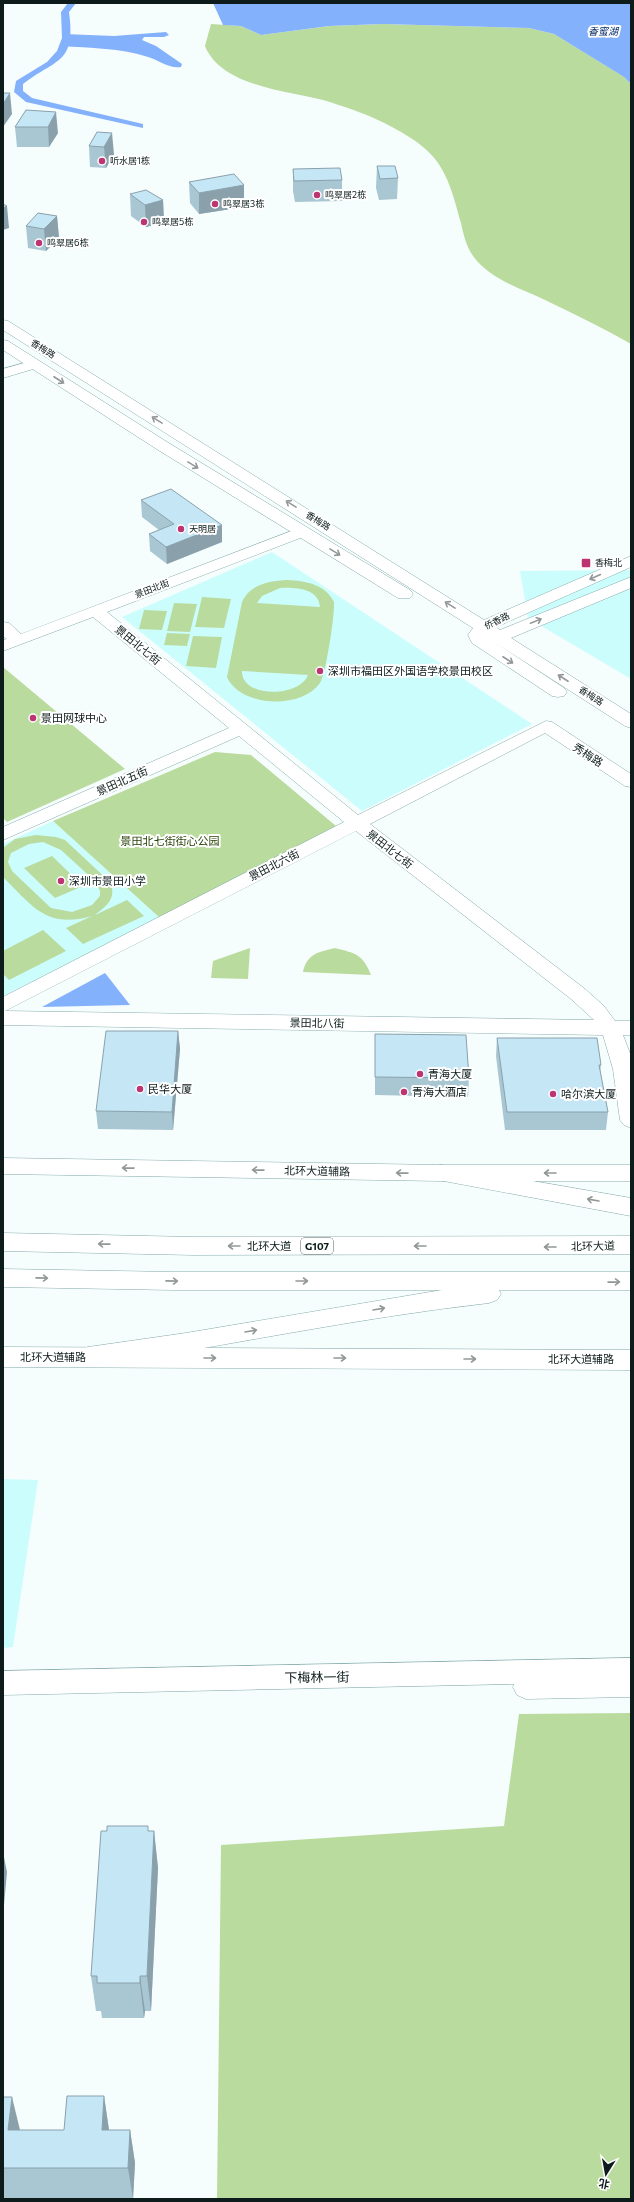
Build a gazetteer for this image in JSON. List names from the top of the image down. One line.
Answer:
{"streets":{"main road":["香梅路","侨香路","北环大道辅路","北环大道","G107"],"street":["景田北街","景田北七街","秀梅路","景田北五街","景田北六街","景田北八街","下梅林一街"]},"crossings":[["香梅路","景田北街"],["香梅路","侨香路"],["景田北街","景田北七街"],["景田北七街","景田北五街"],["景田北七街","景田北六街"],["景田北七街","景田北八街"],["秀梅路","景田北六街"]],"water":["香蜜湖"],"parks":["景田北七街街心公园"],"places":{"other":["听水居1栋","鸣翠居2栋","鸣翠居3栋","鸣翠居5栋","鸣翠居6栋","天明居","深圳市福田区外国语学校景田校区","景田网球中心","深圳市景田小学","青海大厦","民华大厦","青海大酒店","哈尔滨大厦"],"transit":["香梅北"]},"north":"bottom"}
